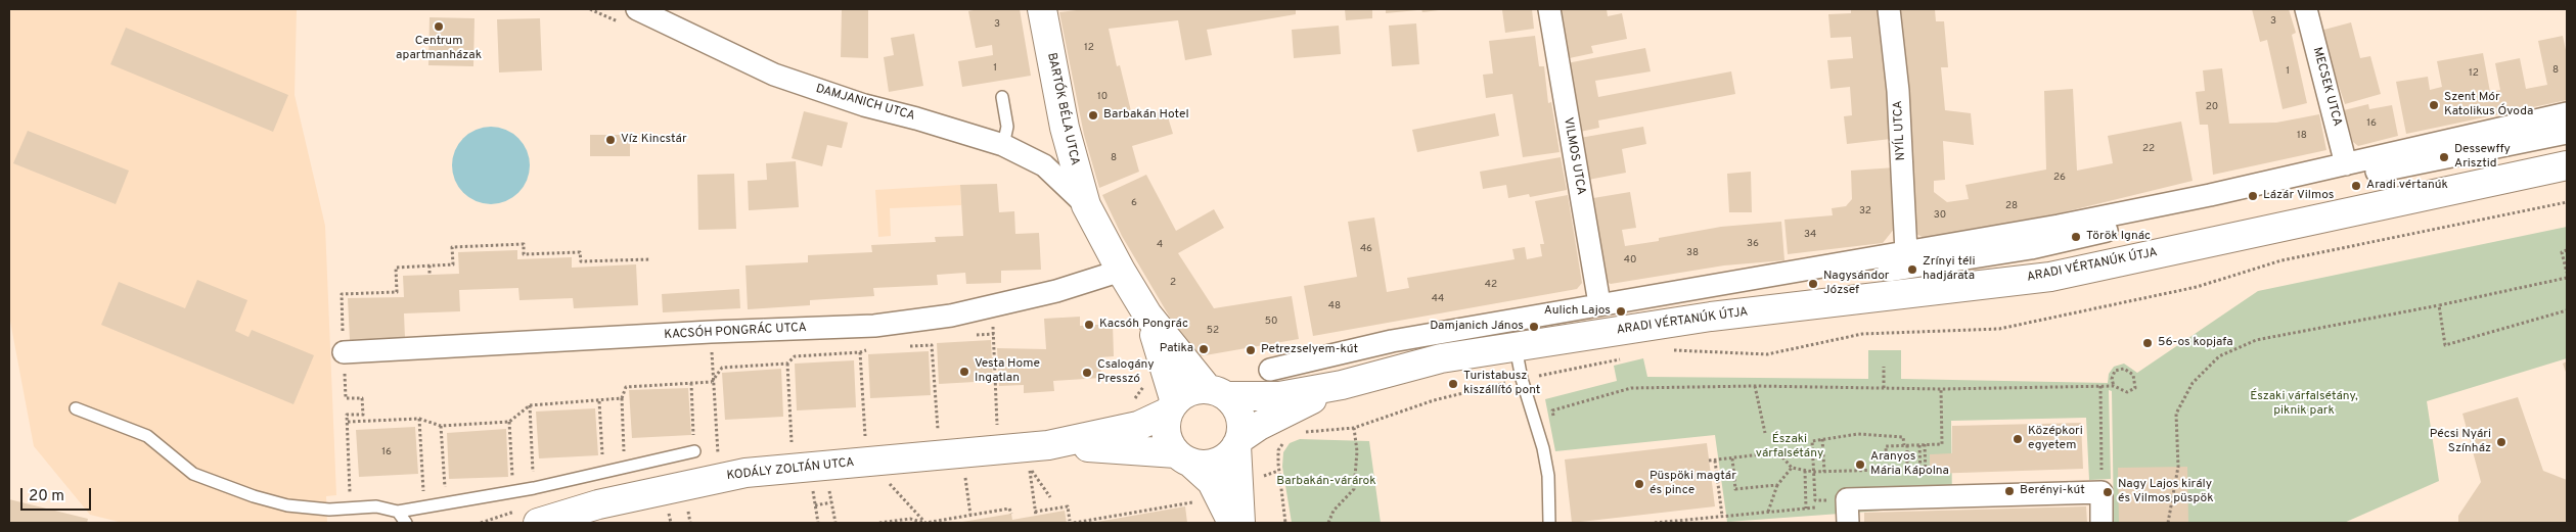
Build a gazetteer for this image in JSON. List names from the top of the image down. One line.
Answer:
{"streets":{"street":["MECSEK UTCA","DAMJANICH UTCA","BARTÓK BÉLA UTCA","NYÍL UTCA","VILMOS UTCA","ARADI VÉRTANÚK ÚTJA","KACSÓH PONGRÁC UTCA","KODÁLY ZOLTÁN UTCA"]},"crossings":[["DAMJANICH UTCA","BARTÓK BÉLA UTCA"],["BARTÓK BÉLA UTCA","ARADI VÉRTANÚK ÚTJA"],["BARTÓK BÉLA UTCA","KACSÓH PONGRÁC UTCA"],["BARTÓK BÉLA UTCA","KODÁLY ZOLTÁN UTCA"],["ARADI VÉRTANÚK ÚTJA","KODÁLY ZOLTÁN UTCA"]],"parks":["Északi várfalsétány, piknik park","Északi várfalsétány","Barbakán-várárok"],"places":["Centrum apartmanházak","Szent Mór Katolikus Óvoda","Barbakán Hotel","Víz Kincstár","Dessewffy Arisztid","Aradi vértanúk","Lázár Vilmos","Török Ignác","Zrínyi téli hadjárata","Nagysándor József","Aulich Lajos","Kacsóh Pongrác","Damjanich János","56-os kopjafa","Patika","Petrezselyem-kút","Vesta Home Ingatlan","Csalogány Presszó","Turistabusz kiszállító pont","Középkori egyetem","Pécsi Nyári Színház","Aranyos Mária Kápolna","Püspöki magtár és pince","Berényi-kút","Nagy Lajos király és Vilmos püspök"],"house_numbers":["3","3","12","1","8","1","12","10","20","16","18","22","8","26","6","28","32","30","34","36","4","46","38","40","2","42","44","48","50","52","16"],"scale_bar":"20 m"}
